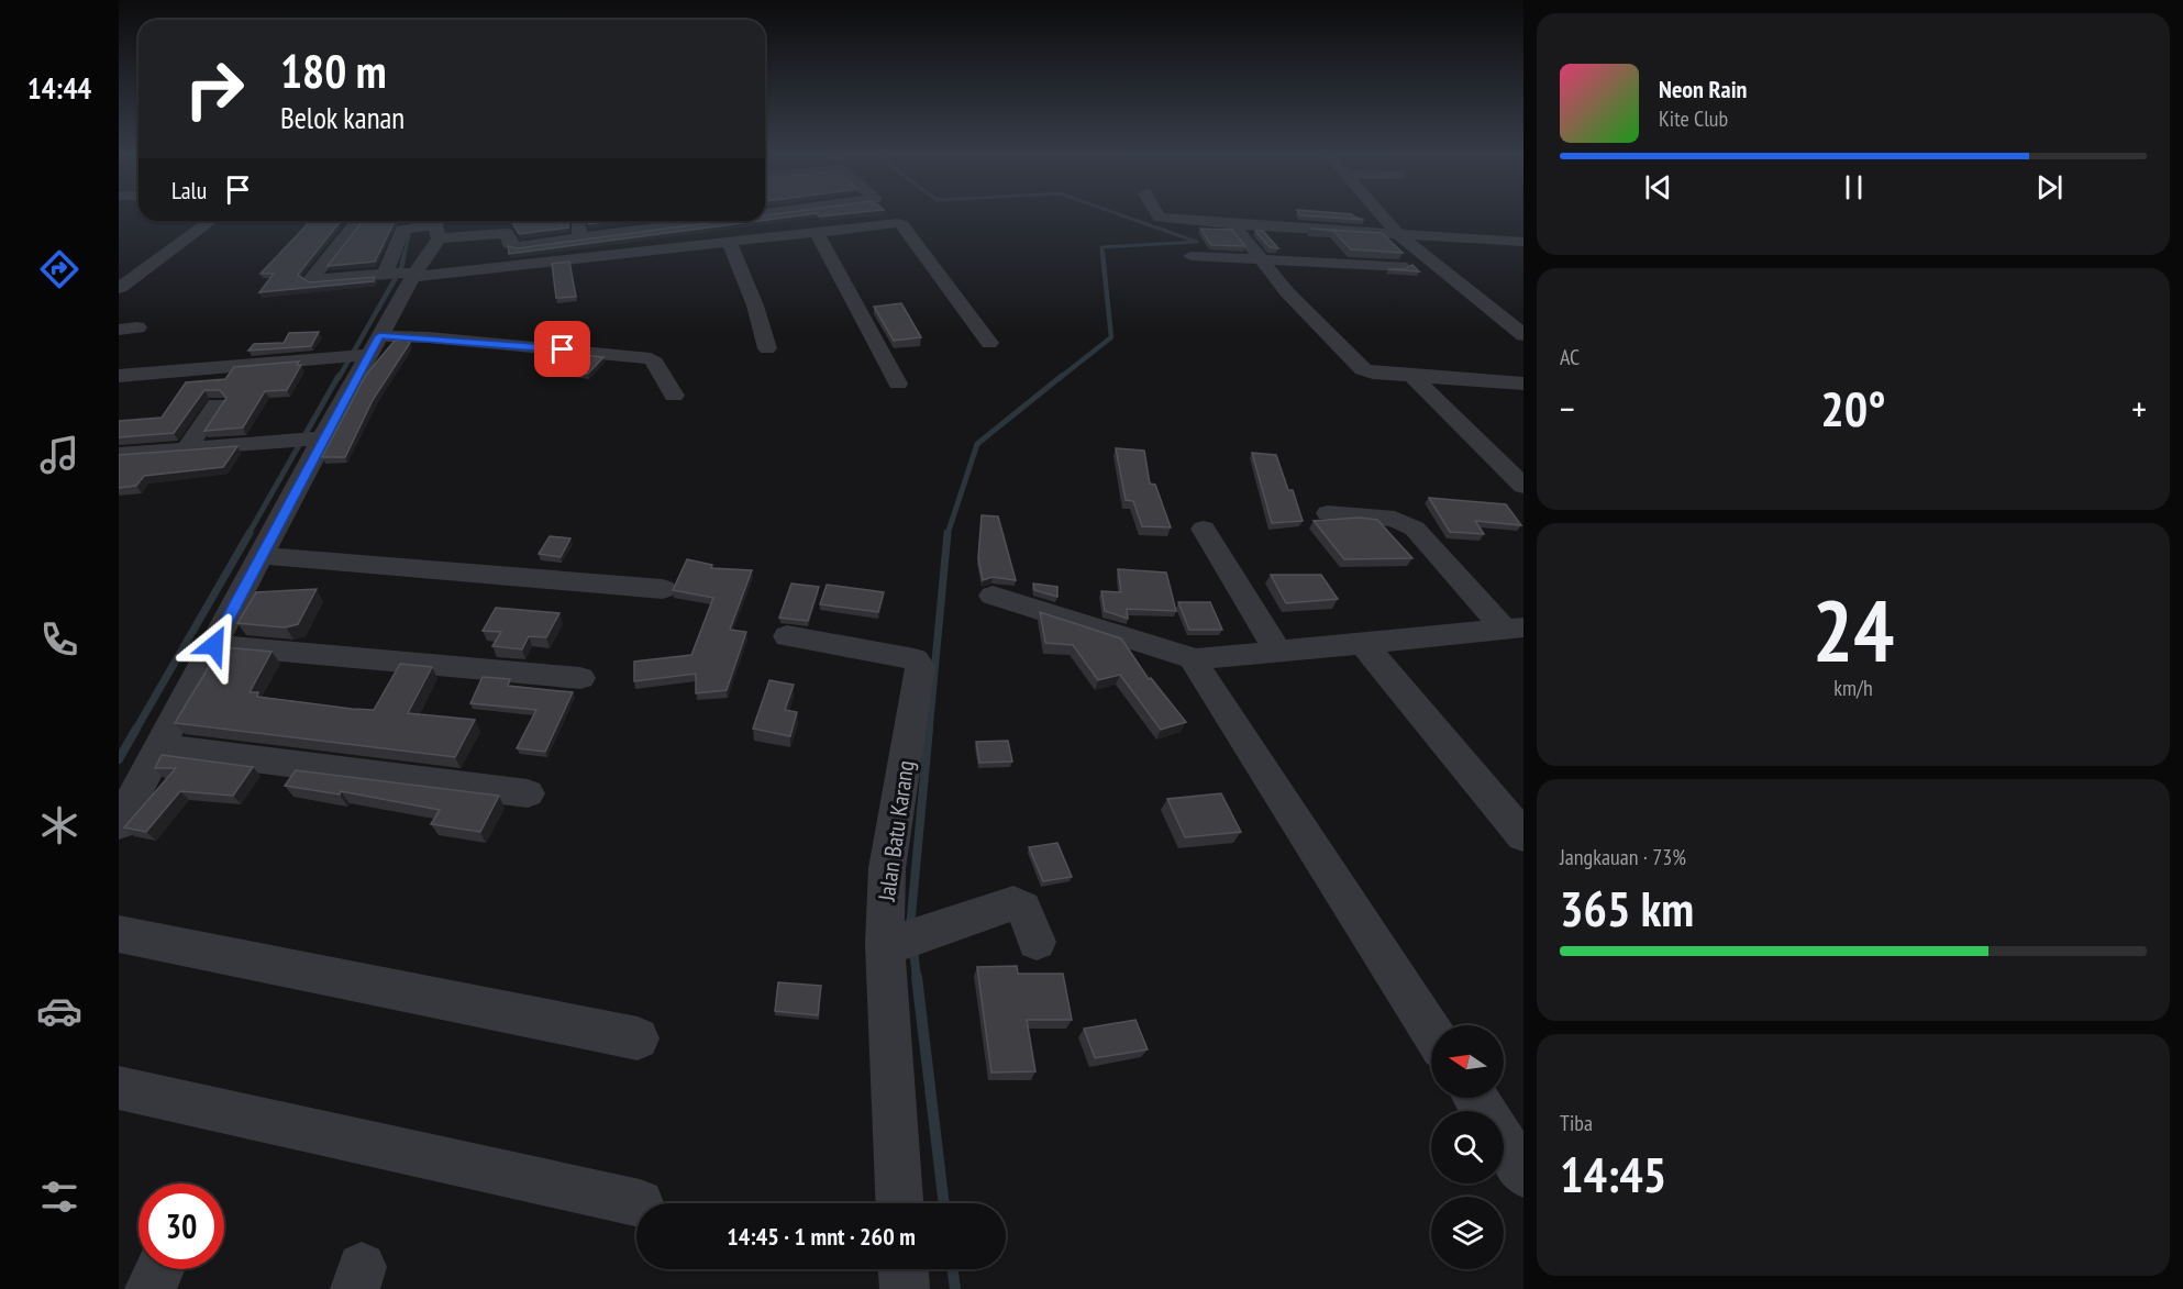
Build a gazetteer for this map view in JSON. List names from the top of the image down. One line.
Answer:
{"streets":{"street":["Jalan Batu Karang"]},"north":"left","page":{"tabs":"14:44","turn":["180 m","Belok kanan"],"song":["Neon Rain","Kite Club"],"then":"Lalu","tile":["AC",["24","km/h"],["Jangkauan · 73%","365 km"],["Tiba","14:45"]],"heat":["−","20°","+"],"limit":"30","trip":"14:45 · 1 mnt · 260 m"}}
